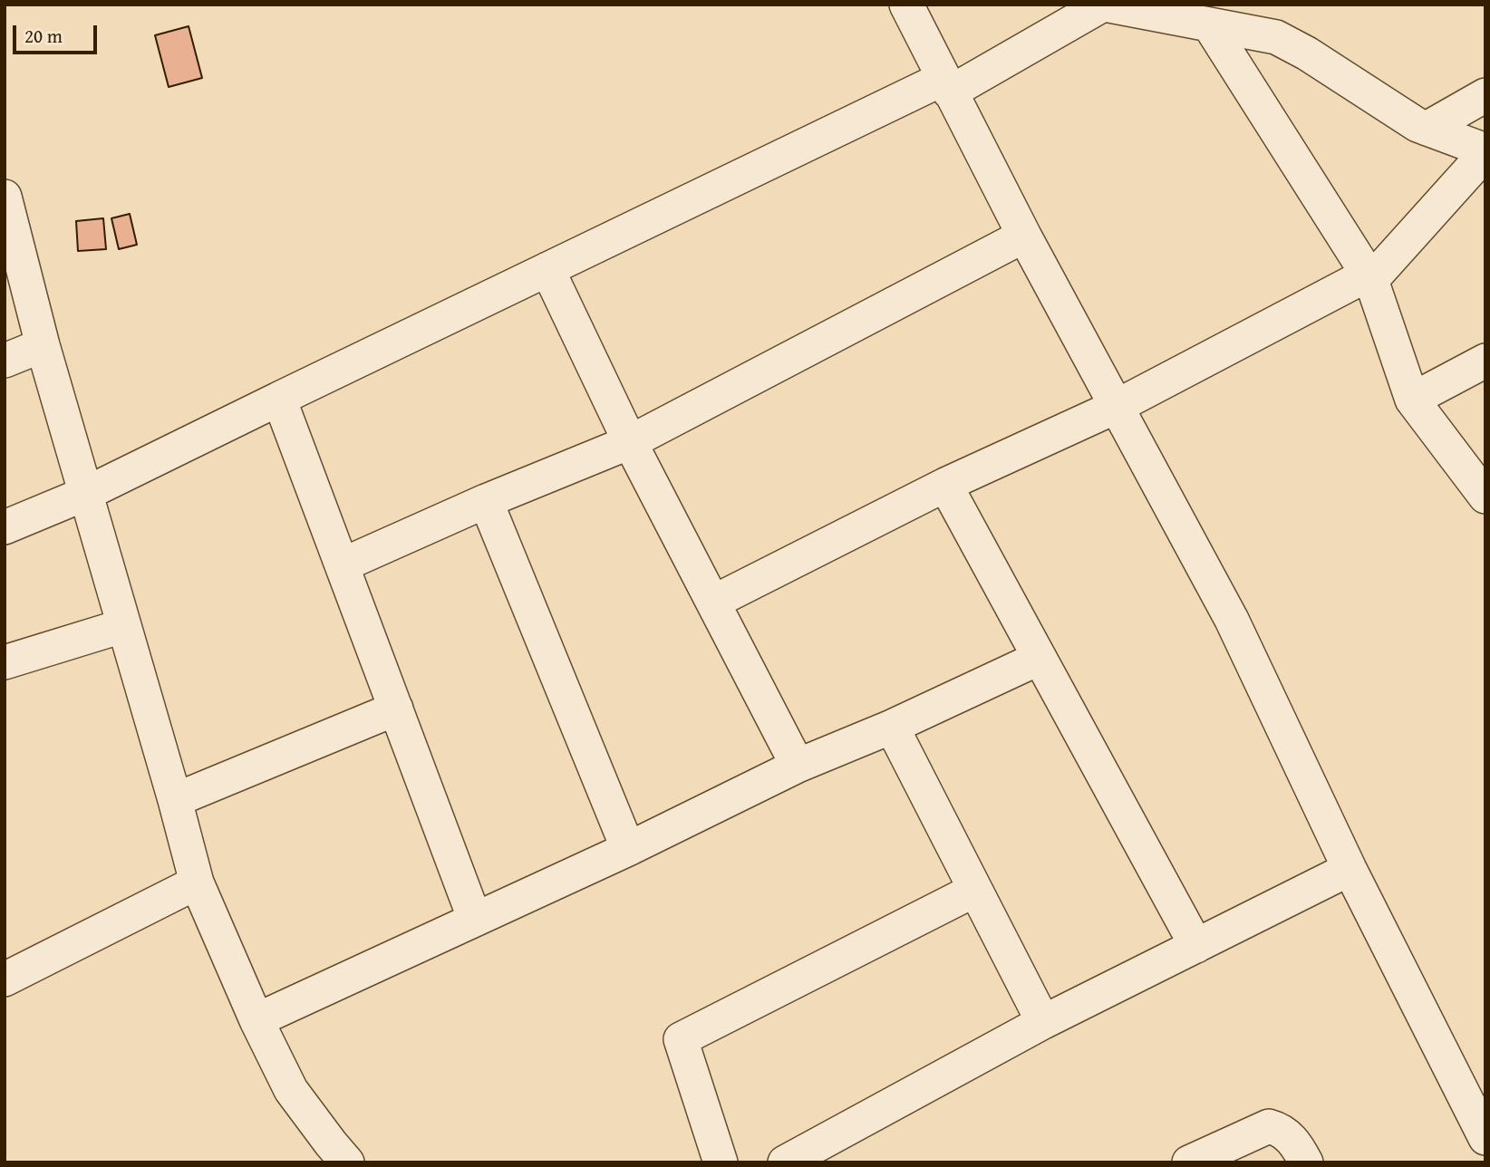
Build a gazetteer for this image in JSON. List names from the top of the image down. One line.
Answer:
{"scale_bar":"20 m"}
